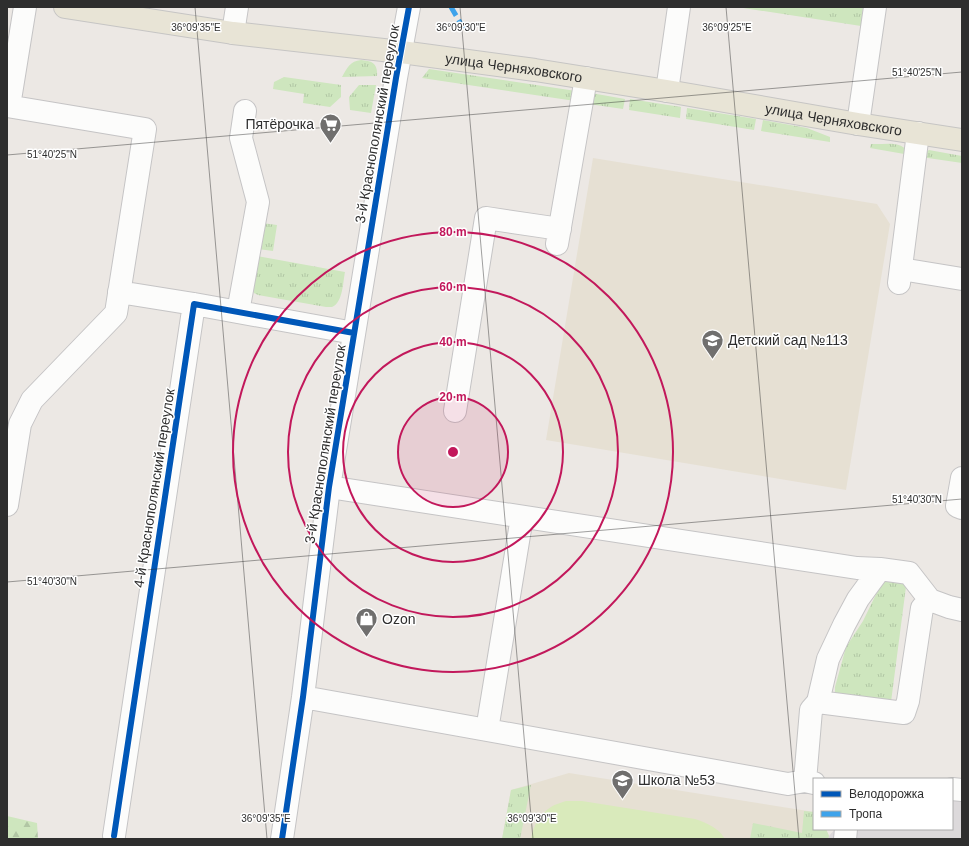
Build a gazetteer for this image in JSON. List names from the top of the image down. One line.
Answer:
{"streets":{"main road":["улица Черняховского"],"street":["3-й Краснополянский переулок","4-й Краснополянский переулок"]},"crossings":[["улица Черняховского","3-й Краснополянский переулок"]],"places":{"supermarket":["Пятёрочка"],"school or university":["Детский сад №113","Школа №53"],"shop":["Ozon"]},"legend":["Велодорожка","Тропа"],"coordinates":["36°09'35\"E","36°09'30\"E","36°09'25\"E","51°40'25\"N","51°40'30\"N"],"rings":["80 m","60 m","40 m","20 m"]}
